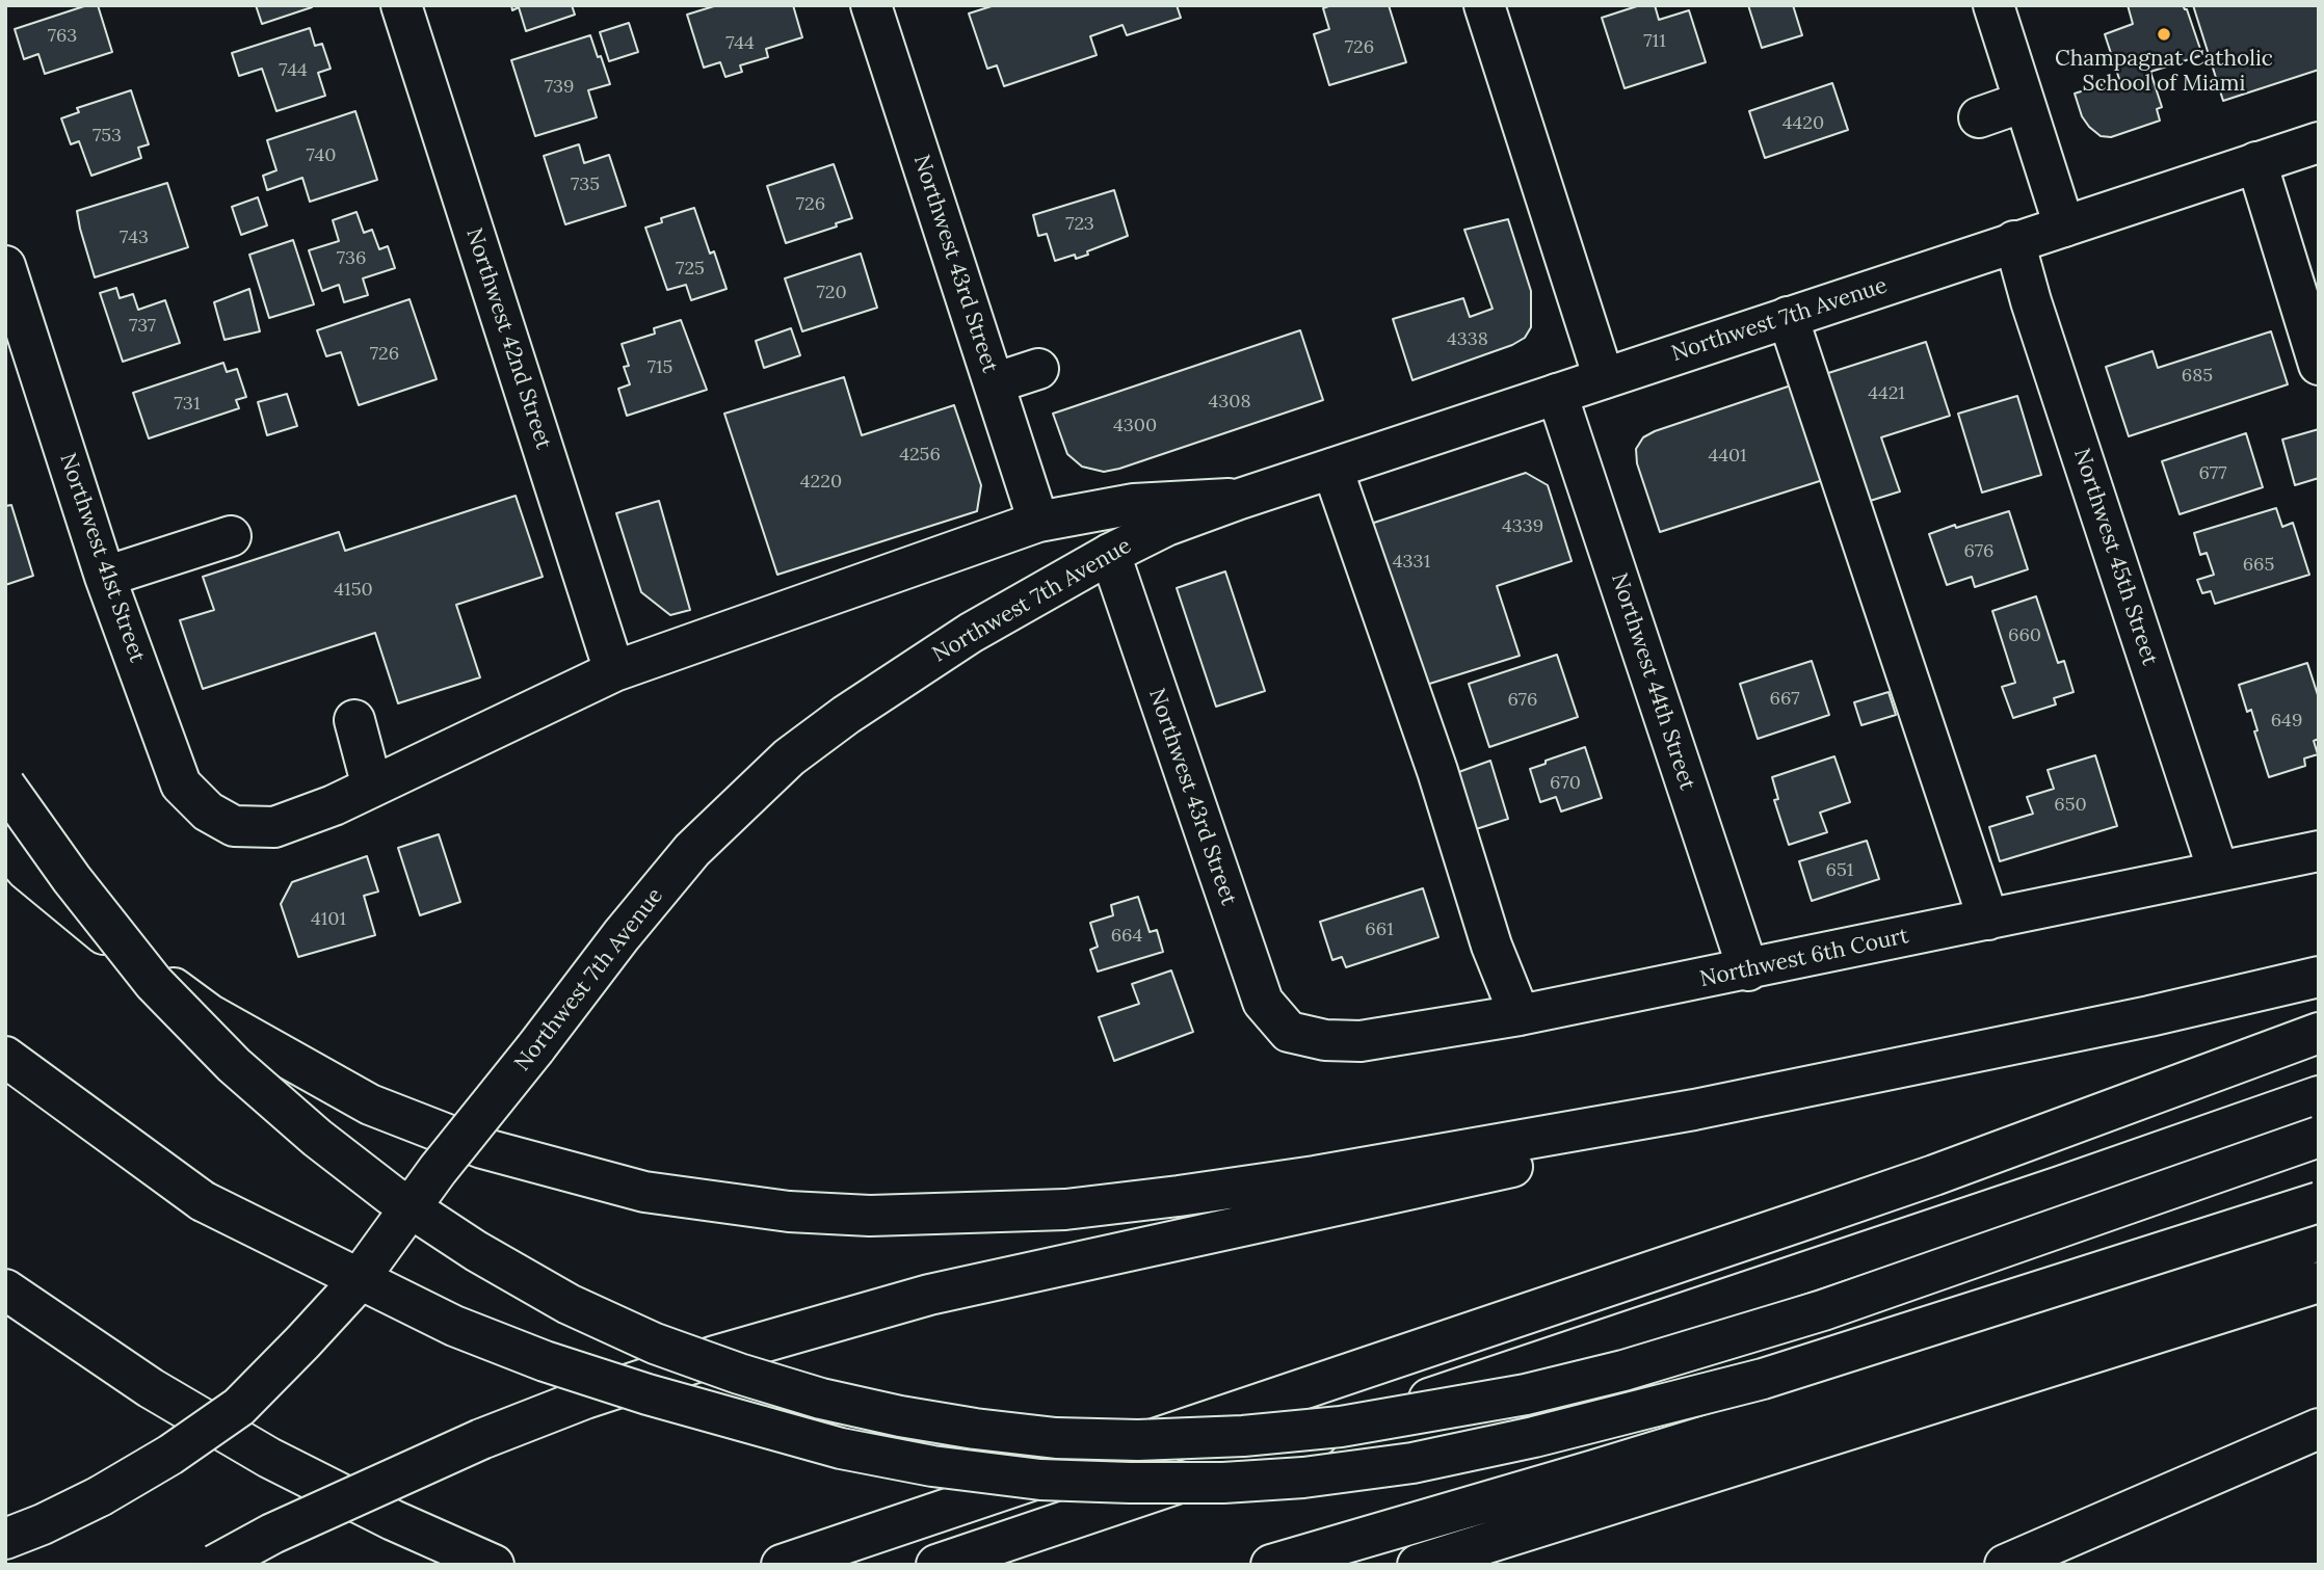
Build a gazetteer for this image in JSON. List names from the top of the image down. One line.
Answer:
{"streets":{"main road":["Northwest 43rd Street","Northwest 7th Avenue","Northwest 42nd Street","Northwest 45th Street","Northwest 41st Street","Northwest 44th Street","Northwest 6th Court"]},"crossings":[["Northwest 43rd Street","Northwest 7th Avenue"],["Northwest 43rd Street","Northwest 6th Court"],["Northwest 7th Avenue","Northwest 42nd Street"],["Northwest 7th Avenue","Northwest 45th Street"],["Northwest 7th Avenue","Northwest 41st Street"],["Northwest 7th Avenue","Northwest 44th Street"],["Northwest 45th Street","Northwest 6th Court"],["Northwest 44th Street","Northwest 6th Court"]],"places":["Champagnat Catholic School of Miami"],"house_numbers":["763","711","744","726","744","739","4420","753","740","735","726","723","743","736","725","720","737","4338","726","715","685","4421","4308","731","4300","4256","4401","677","4220","4339","676","4331","665","4150","660","667","676","649","670","650","651","4101","661","664"]}
